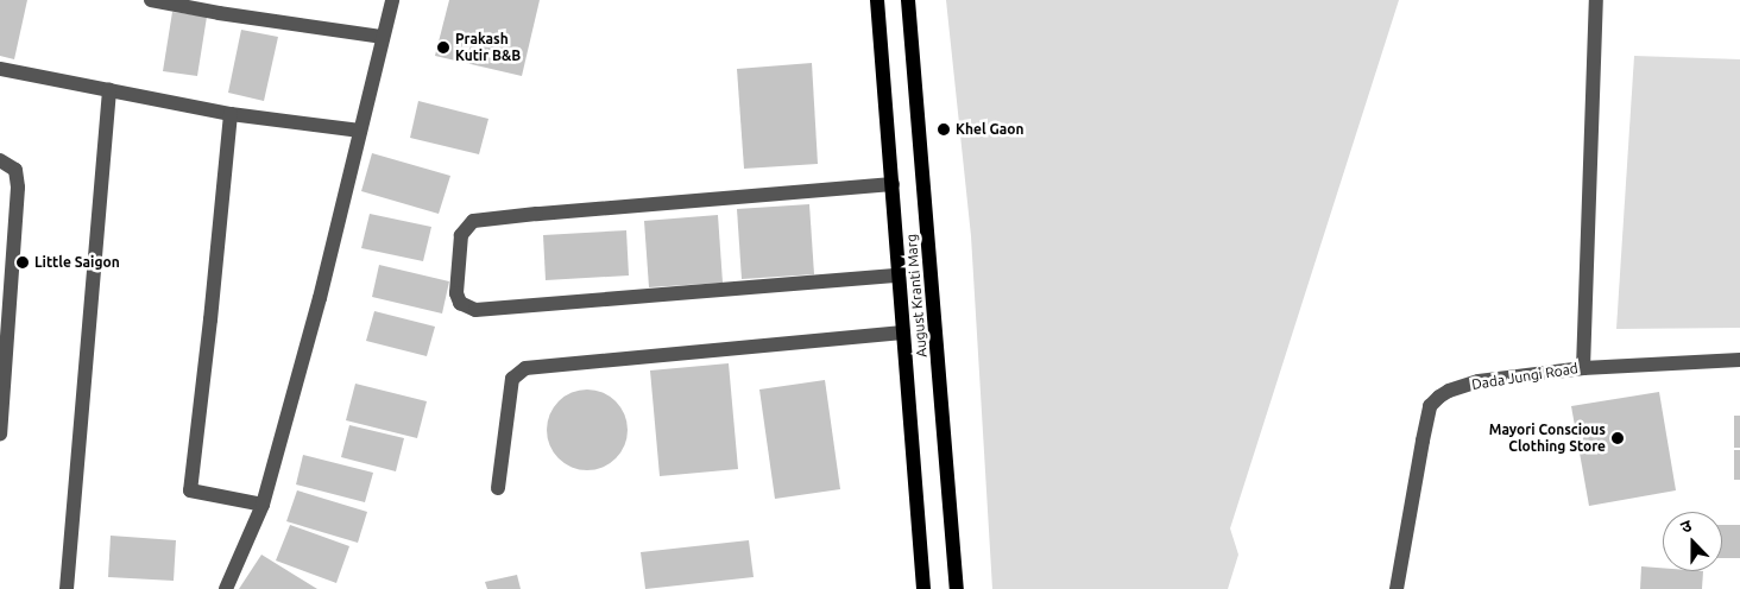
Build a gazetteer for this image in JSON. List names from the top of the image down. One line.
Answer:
{"streets":{"main road":["August Kranti Marg"],"street":["Dada Jungi Road"]},"places":["Prakash Kutir B&B","Khel Gaon","Little Saigon","Mayori Conscious Clothing Store"],"north":"top"}
